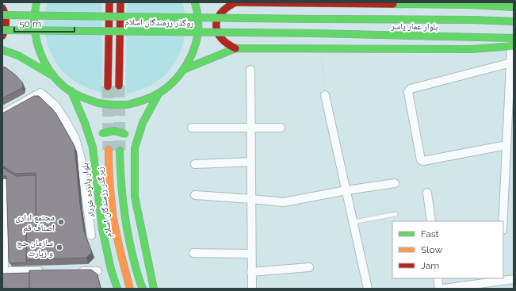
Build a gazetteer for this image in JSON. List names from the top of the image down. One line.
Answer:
{"streets":{"main road":["روگذر رزمندگان اسلام","بلوار عمار یاسر","بلوار پانزده خرداد","زیرگذر رزمندگان اسلام"]},"crossings":[["روگذر رزمندگان اسلام","بلوار عمار یاسر"]],"places":["مجتمع اداری اصناف قم","سازمان حج و زیارت"],"legend":["Fast","Slow","Jam"],"scale_bar":"50 m"}
